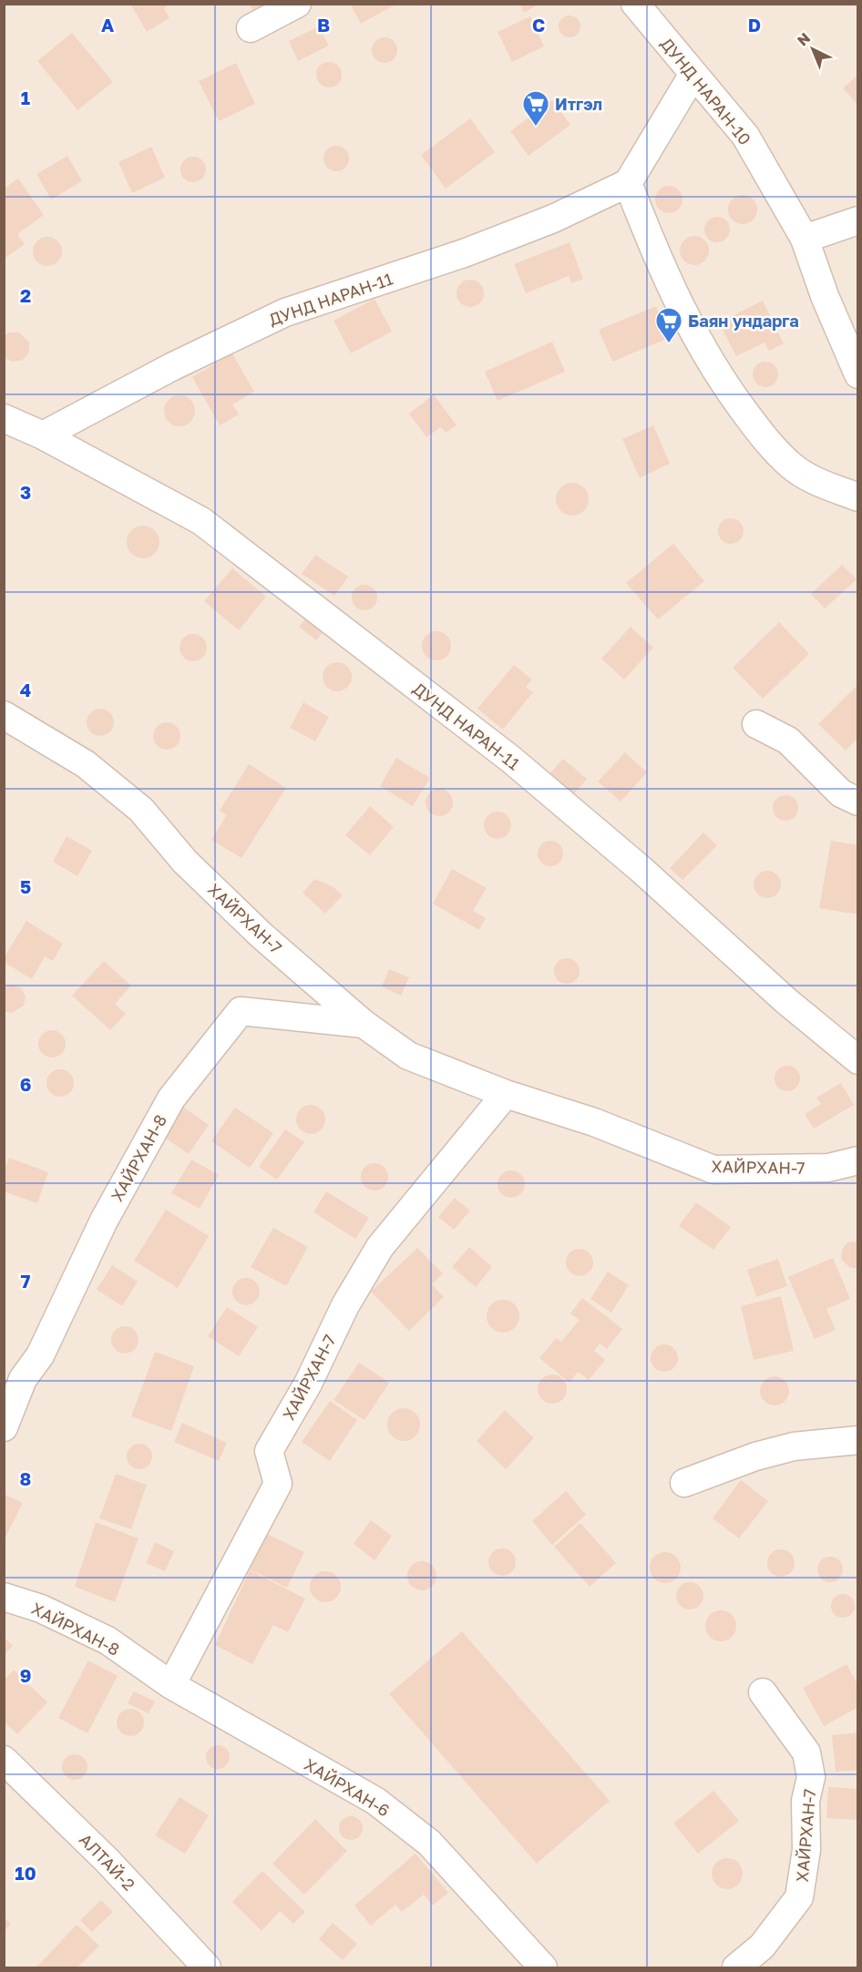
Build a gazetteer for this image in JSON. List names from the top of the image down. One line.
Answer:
{"streets":{"street":["ДУНД НАРАН-10","ДУНД НАРАН-11","ХАЙРХАН-7","ХАЙРХАН-8","ХАЙРХАН-6","АЛТАЙ-2"]},"crossings":[["ХАЙРХАН-7","ХАЙРХАН-8"],["ХАЙРХАН-7","ХАЙРХАН-6"],["ХАЙРХАН-8","ХАЙРХАН-6"]],"places":{"supermarket":["Итгэл","Баян ундарга"]},"north":"top left","grid":{"columns":["A","B","C","D"],"rows":["1","2","3","4","5","6","7","8","9","10"]}}
